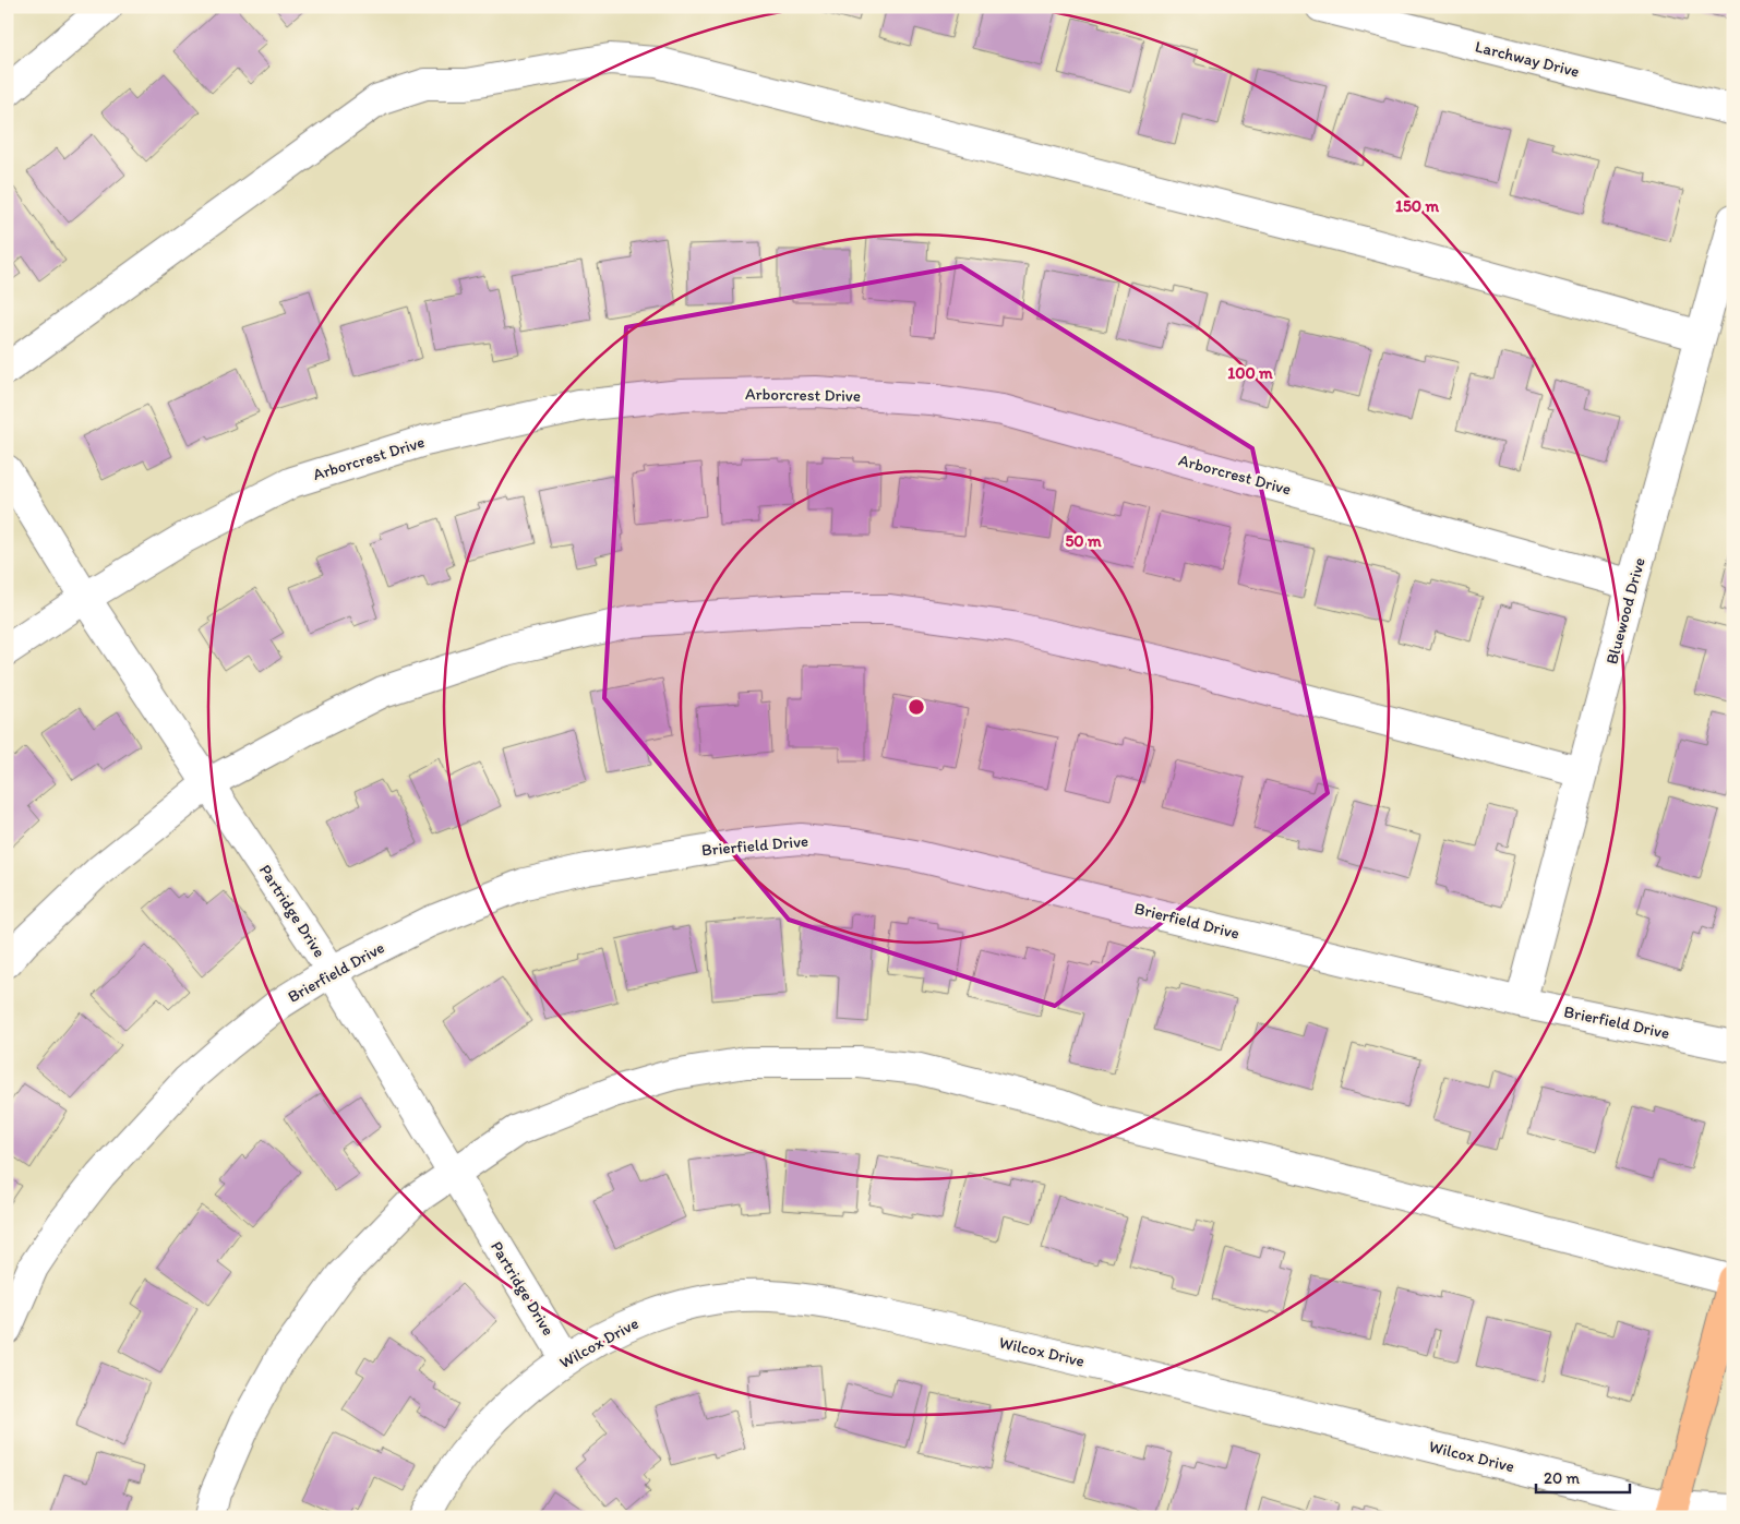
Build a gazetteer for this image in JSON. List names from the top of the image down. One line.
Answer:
{"streets":{"street":["Larchway Drive","Arborcrest Drive","Bluewood Drive","Brierfield Drive","Partridge Drive","Wilcox Drive"]},"crossings":[["Arborcrest Drive","Bluewood Drive"],["Arborcrest Drive","Partridge Drive"],["Bluewood Drive","Brierfield Drive"],["Brierfield Drive","Partridge Drive"],["Partridge Drive","Wilcox Drive"]],"scale_bar":"20 m","rings":["150 m","100 m","50 m"]}
